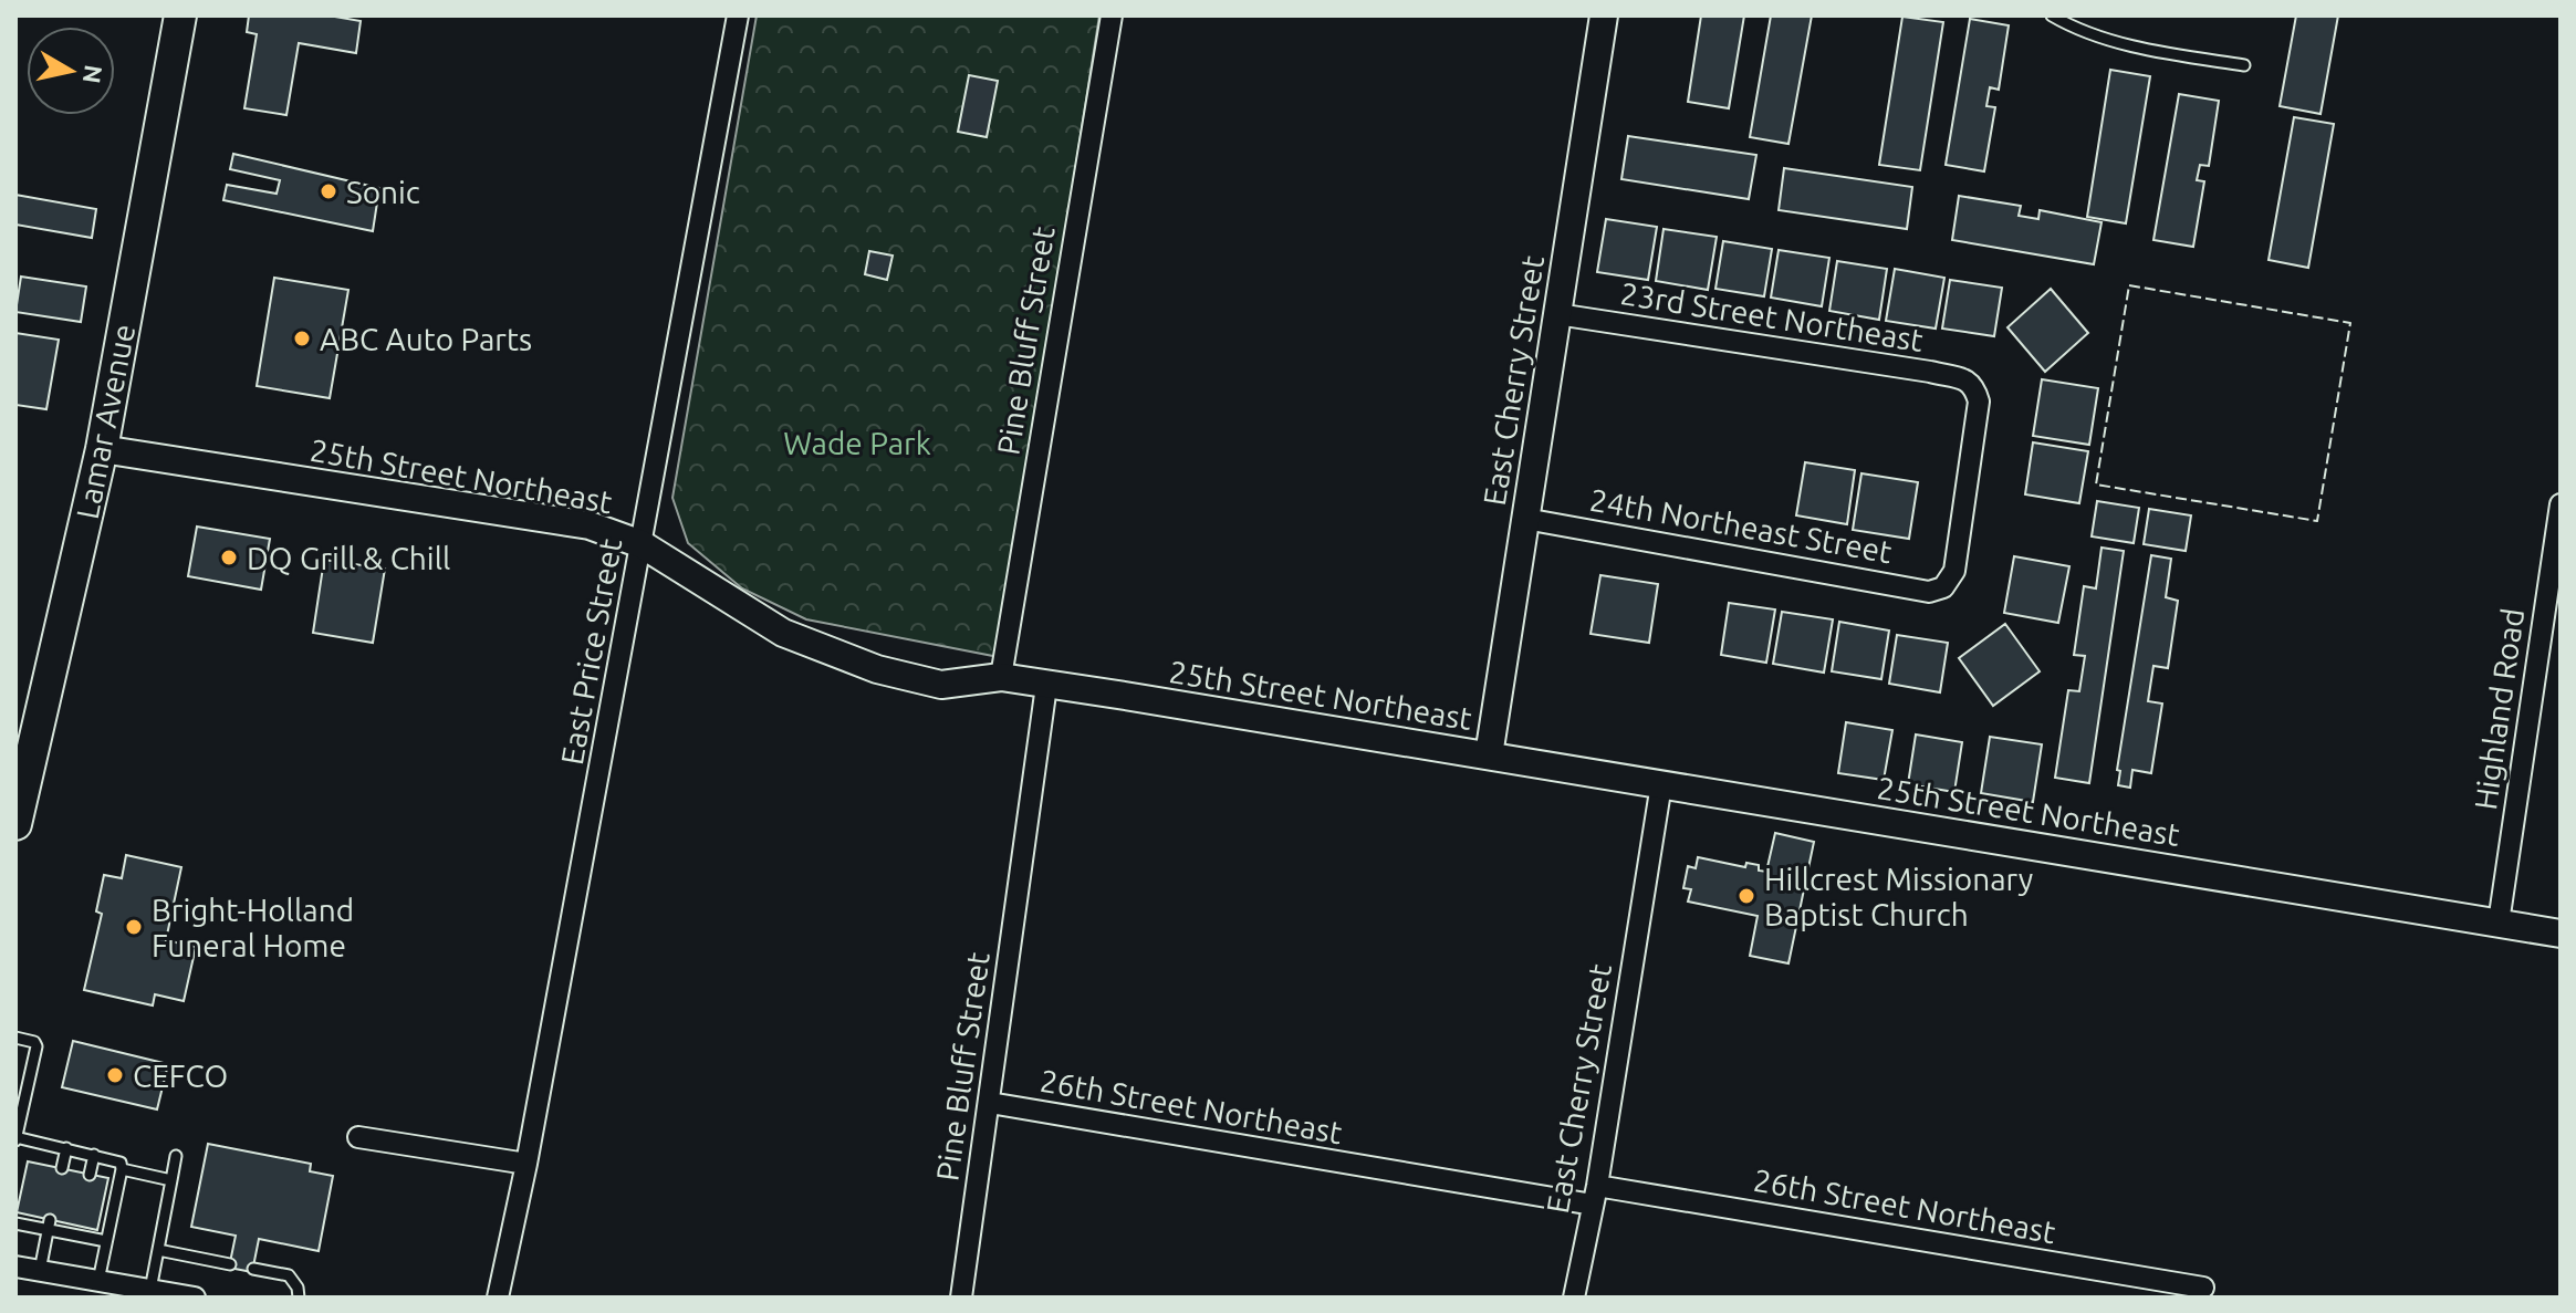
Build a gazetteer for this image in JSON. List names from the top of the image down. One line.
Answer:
{"streets":{"main road":["Lamar Avenue"],"street":["23rd Street Northeast","Pine Bluff Street","East Cherry Street","25th Street Northeast","24th Northeast Street","East Price Street","Highland Road","26th Street Northeast"]},"crossings":[["23rd Street Northeast","East Cherry Street"],["23rd Street Northeast","24th Northeast Street"],["Pine Bluff Street","25th Street Northeast"],["Pine Bluff Street","26th Street Northeast"],["East Cherry Street","25th Street Northeast"],["East Cherry Street","24th Northeast Street"],["East Cherry Street","26th Street Northeast"],["Lamar Avenue","25th Street Northeast"],["25th Street Northeast","East Price Street"],["25th Street Northeast","Highland Road"]],"parks":["Wade Park"],"places":["Sonic","ABC Auto Parts","DQ Grill & Chill","Hillcrest Missionary Baptist Church","Bright-Holland Funeral Home","CEFCO"],"north":"right"}
